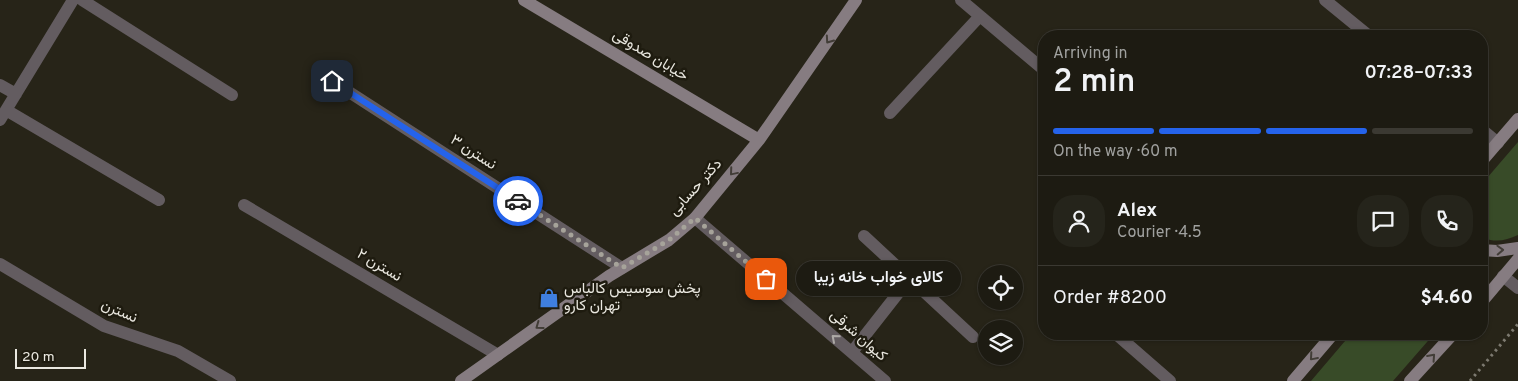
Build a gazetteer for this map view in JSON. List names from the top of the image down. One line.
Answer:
{"streets":{"street":["خیابان صدوقی","نسترن ۳","دکتر حسابی","نسترن ۲","نسترن","کیوان شرقی"]},"crossings":[["خیابان صدوقی","دکتر حسابی"],["نسترن ۳","دکتر حسابی"],["دکتر حسابی","نسترن ۲"],["دکتر حسابی","کیوان شرقی"]],"one_way":["دکتر حسابی"],"places":{"other":["کالای خواب خانه زیبا"],"shop":["پخش سوسیس کالباس تهران کارو"]},"scale_bar":"20 m","page":{"heading":["2 min","Arriving in","07:28–07:33"],"panel":["Alex","Courier · 4.5","Order #8200","$4.60"],"bar":"On the way · 60 m","bubble":"کالای خواب خانه زیبا","scale":"20 m"}}
